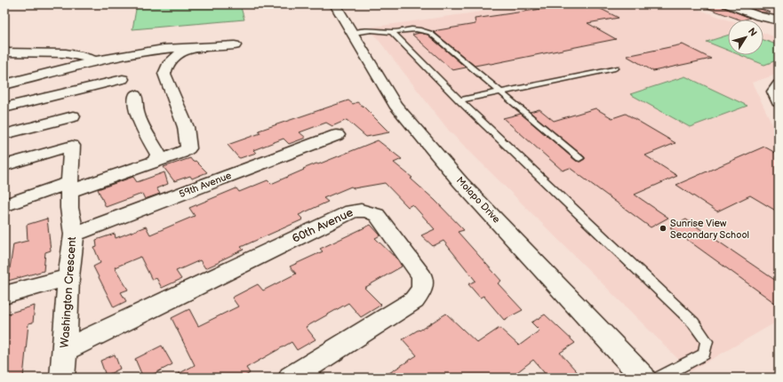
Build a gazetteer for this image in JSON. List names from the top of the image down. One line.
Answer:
{"streets":{"street":["59th Avenue","Molapo Drive","60th Avenue","Washington Crescent"]},"crossings":[["59th Avenue","Washington Crescent"],["60th Avenue","Washington Crescent"]],"places":["Sunrise View Secondary School"],"north":"top right"}
